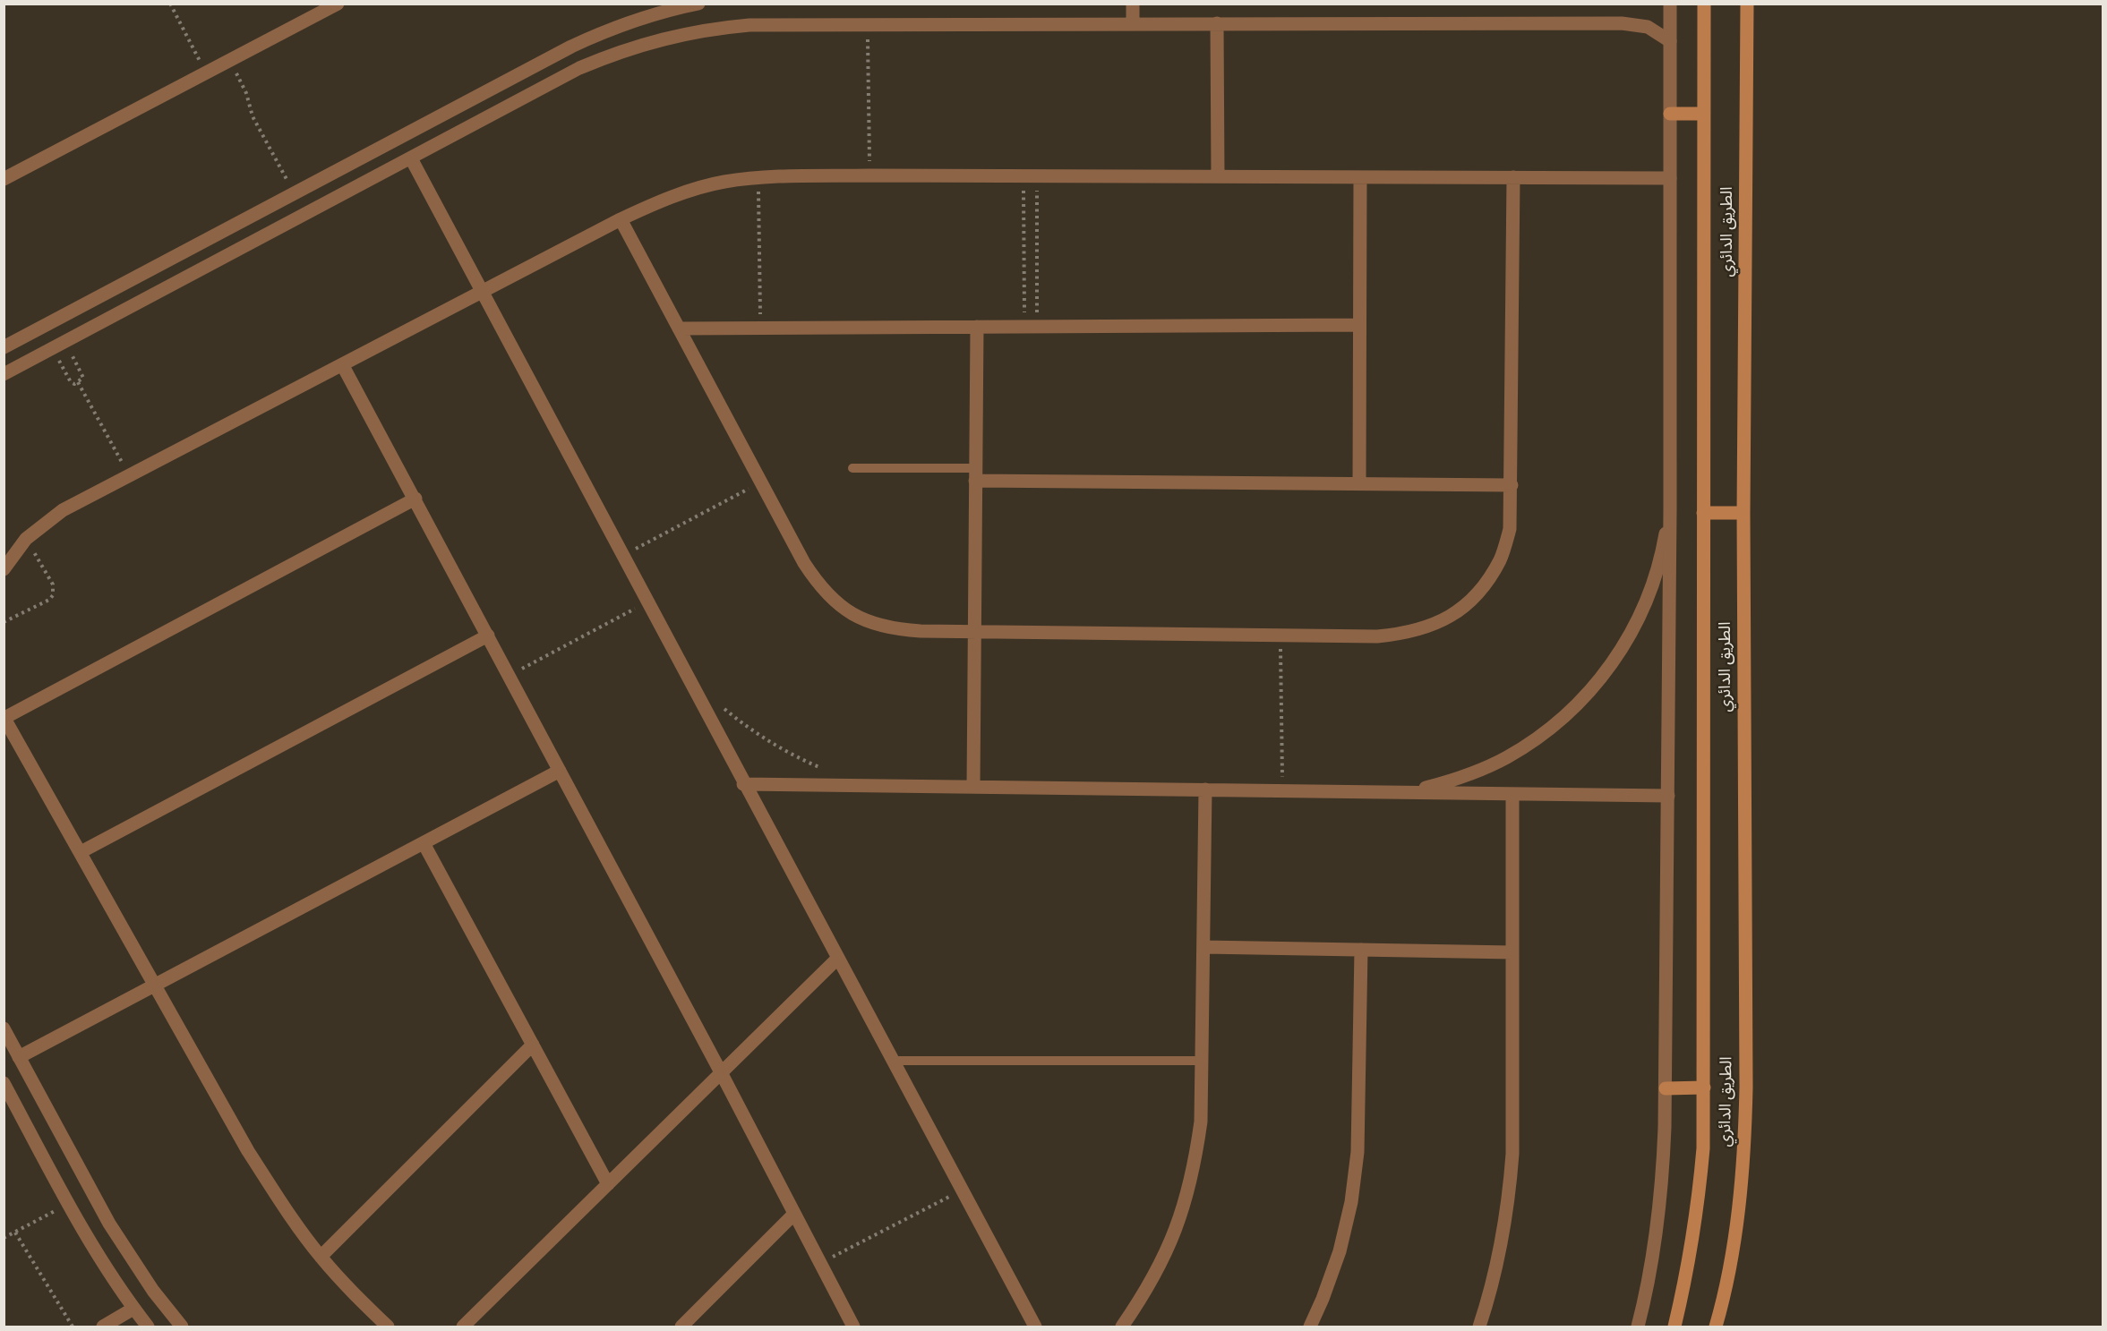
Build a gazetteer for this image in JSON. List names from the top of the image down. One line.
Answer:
{"streets":{"main road":["الطريق الدائري"]}}
